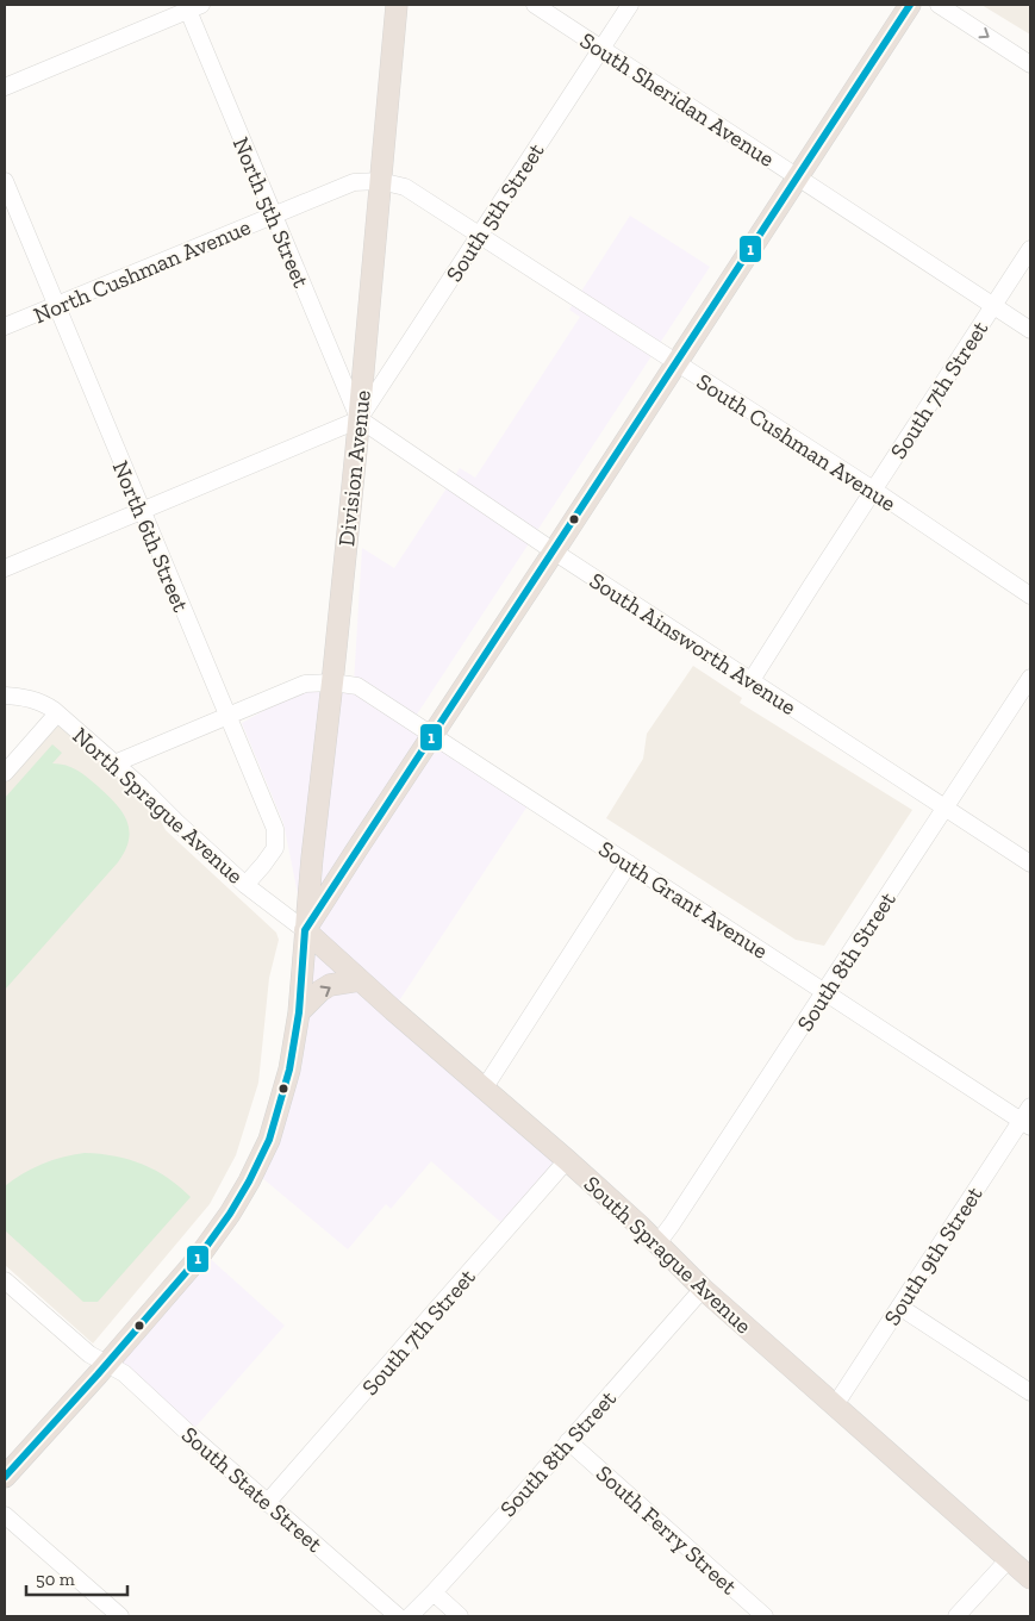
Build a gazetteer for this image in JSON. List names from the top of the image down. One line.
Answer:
{"streets":{"main road":["Division Avenue","South Sprague Avenue"],"street":["South Sheridan Avenue","North 5th Street","South 5th Street","North Cushman Avenue","South 7th Street","South Cushman Avenue","North 6th Street","South Ainsworth Avenue","North Sprague Avenue","South Grant Avenue","South 8th Street","South 9th Street","South State Street","South Ferry Street"]},"crossings":[["South Sheridan Avenue","South 5th Street"],["South Sheridan Avenue","South 7th Street"],["North 5th Street","South 5th Street"],["North 5th Street","North Cushman Avenue"],["North 5th Street","Division Avenue"],["North 5th Street","South Ainsworth Avenue"],["South 5th Street","South Cushman Avenue"],["South 5th Street","Division Avenue"],["South 5th Street","South Ainsworth Avenue"],["North Cushman Avenue","South Cushman Avenue"],["North Cushman Avenue","Division Avenue"],["North Cushman Avenue","North 6th Street"],["South 7th Street","South Cushman Avenue"],["South 7th Street","South Ainsworth Avenue"],["South 7th Street","South Sprague Avenue"],["South 7th Street","South State Street"],["South Cushman Avenue","Division Avenue"],["Division Avenue","South Ainsworth Avenue"],["Division Avenue","North Sprague Avenue"],["Division Avenue","South Grant Avenue"],["Division Avenue","South Sprague Avenue"],["Division Avenue","South State Street"],["North 6th Street","North Sprague Avenue"],["North 6th Street","South Grant Avenue"],["South Ainsworth Avenue","South 8th Street"],["North Sprague Avenue","South Grant Avenue"],["North Sprague Avenue","South Sprague Avenue"],["South Grant Avenue","South 8th Street"],["South Grant Avenue","South 9th Street"],["South 8th Street","South Sprague Avenue"],["South 8th Street","South Ferry Street"],["South Sprague Avenue","South 9th Street"]],"lines":["transit line 1"],"scale_bar":"50 m"}
